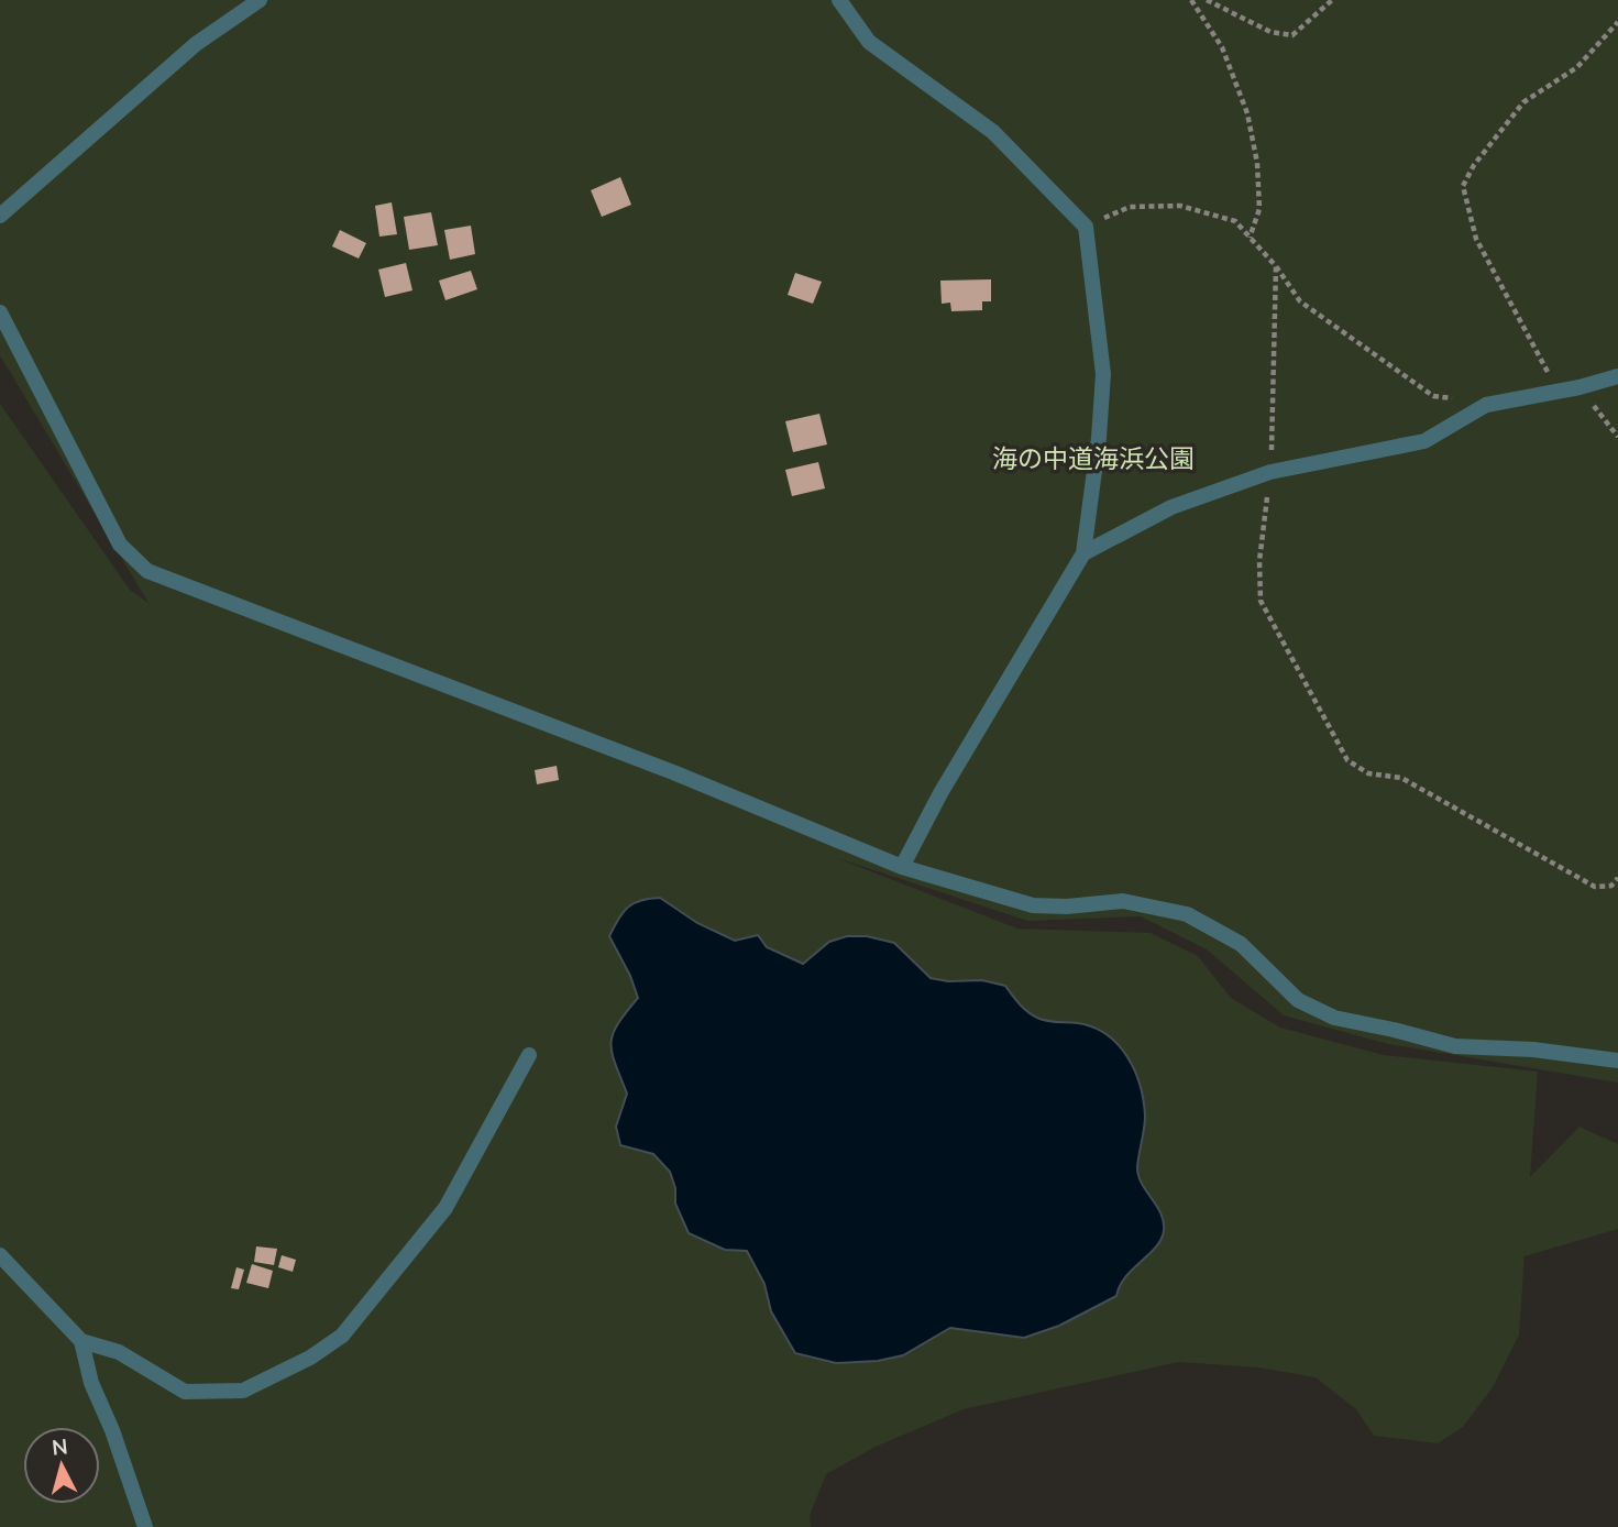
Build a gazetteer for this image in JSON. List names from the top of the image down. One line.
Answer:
{"parks":["海の中道海浜公園"],"north":"top"}
